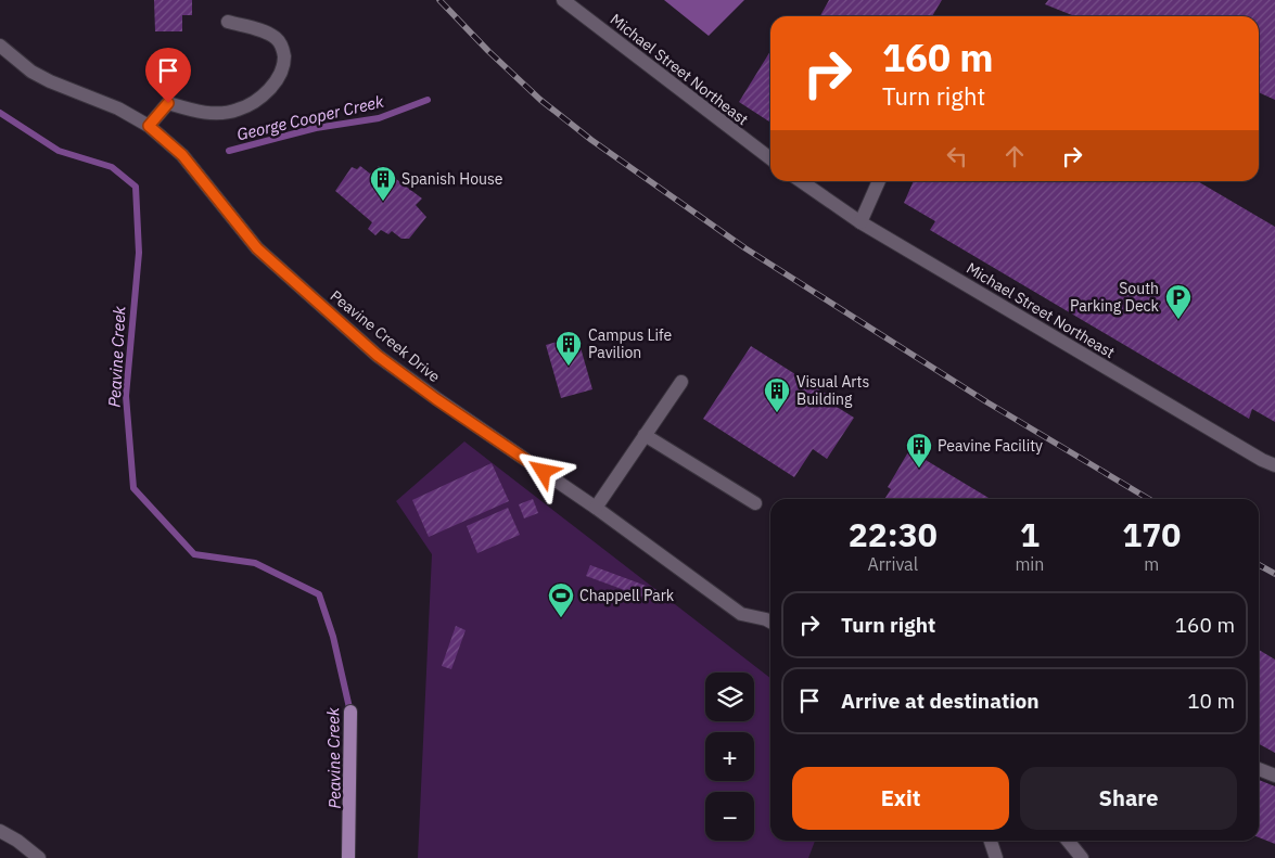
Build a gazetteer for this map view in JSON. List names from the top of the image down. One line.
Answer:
{"streets":{"street":["Michael Street Northeast","Peavine Creek Drive"]},"water":["George Cooper Creek","Peavine Creek"],"places":{"building":["Spanish House","Campus Life Pavilion","Visual Arts Building","Peavine Facility"],"parking":["South Parking Deck"],"sports":["Chappell Park"]},"page":{"turn":["160 m","Turn right"],"eta":["22:30","Arrival","1","min","170","m"],"list":[{"name":"Turn right","value":"160 m"},{"name":"Arrive at destination","value":"10 m"}],"map_buttons":["+","−"],"buttons":["Exit","Share"]}}
